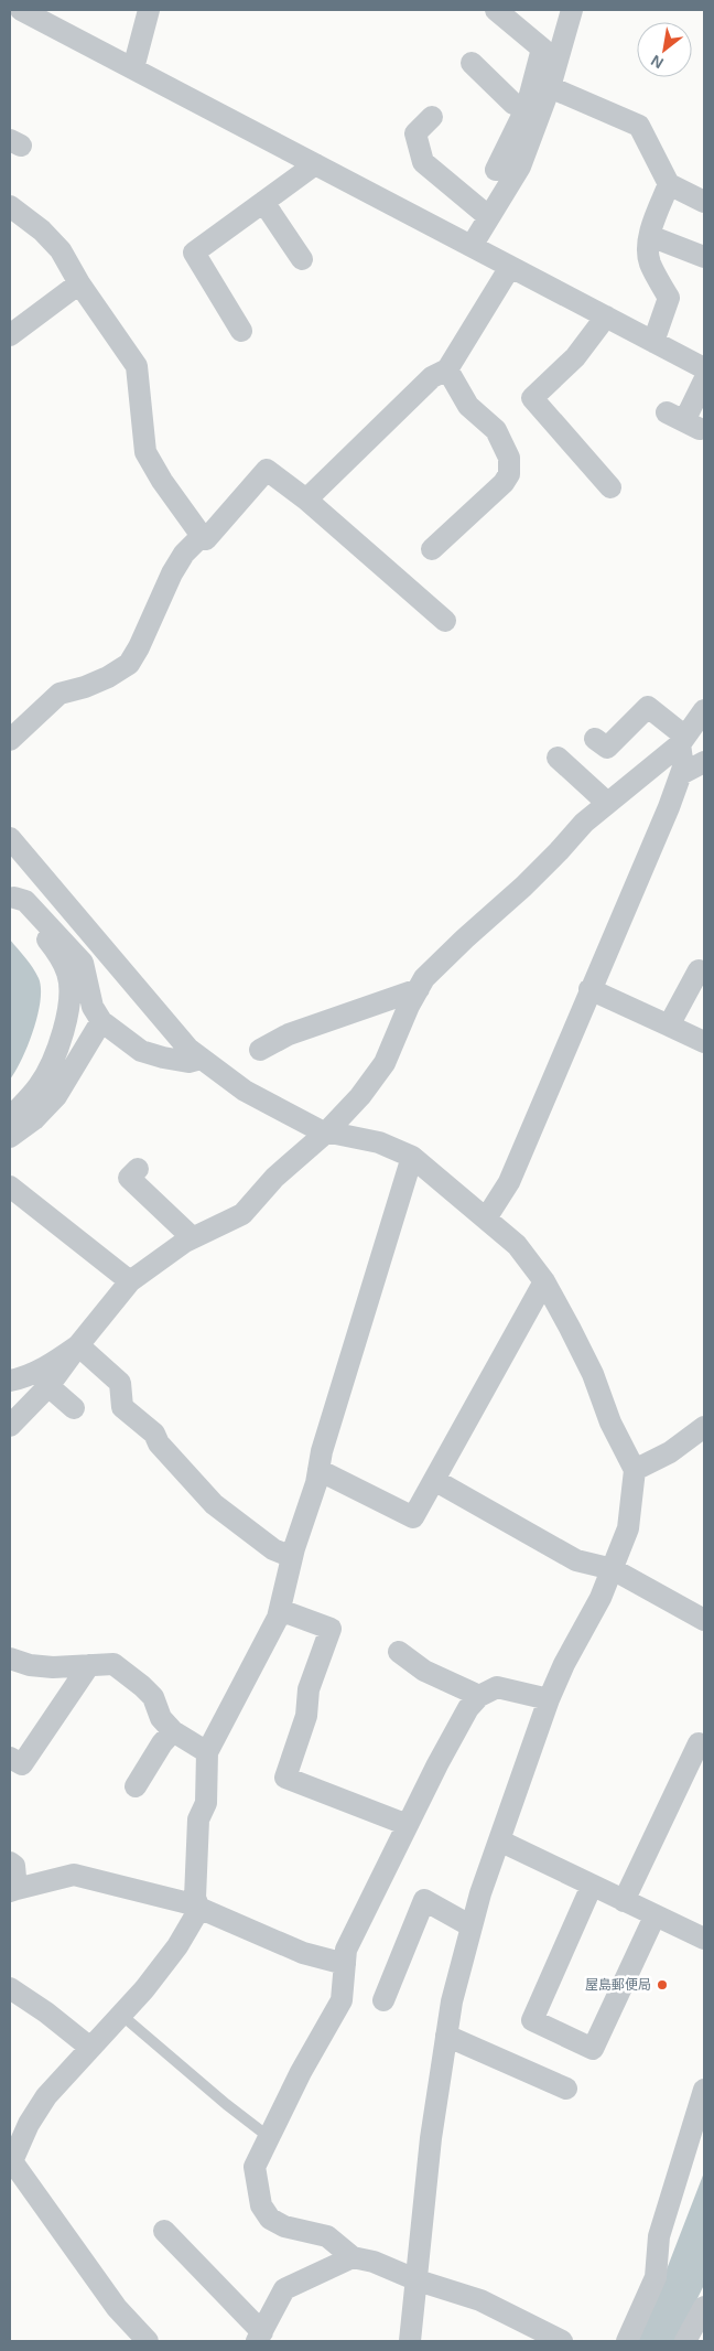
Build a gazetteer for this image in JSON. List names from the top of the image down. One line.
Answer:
{"places":["屋島郵便局"],"north":"bottom left"}
